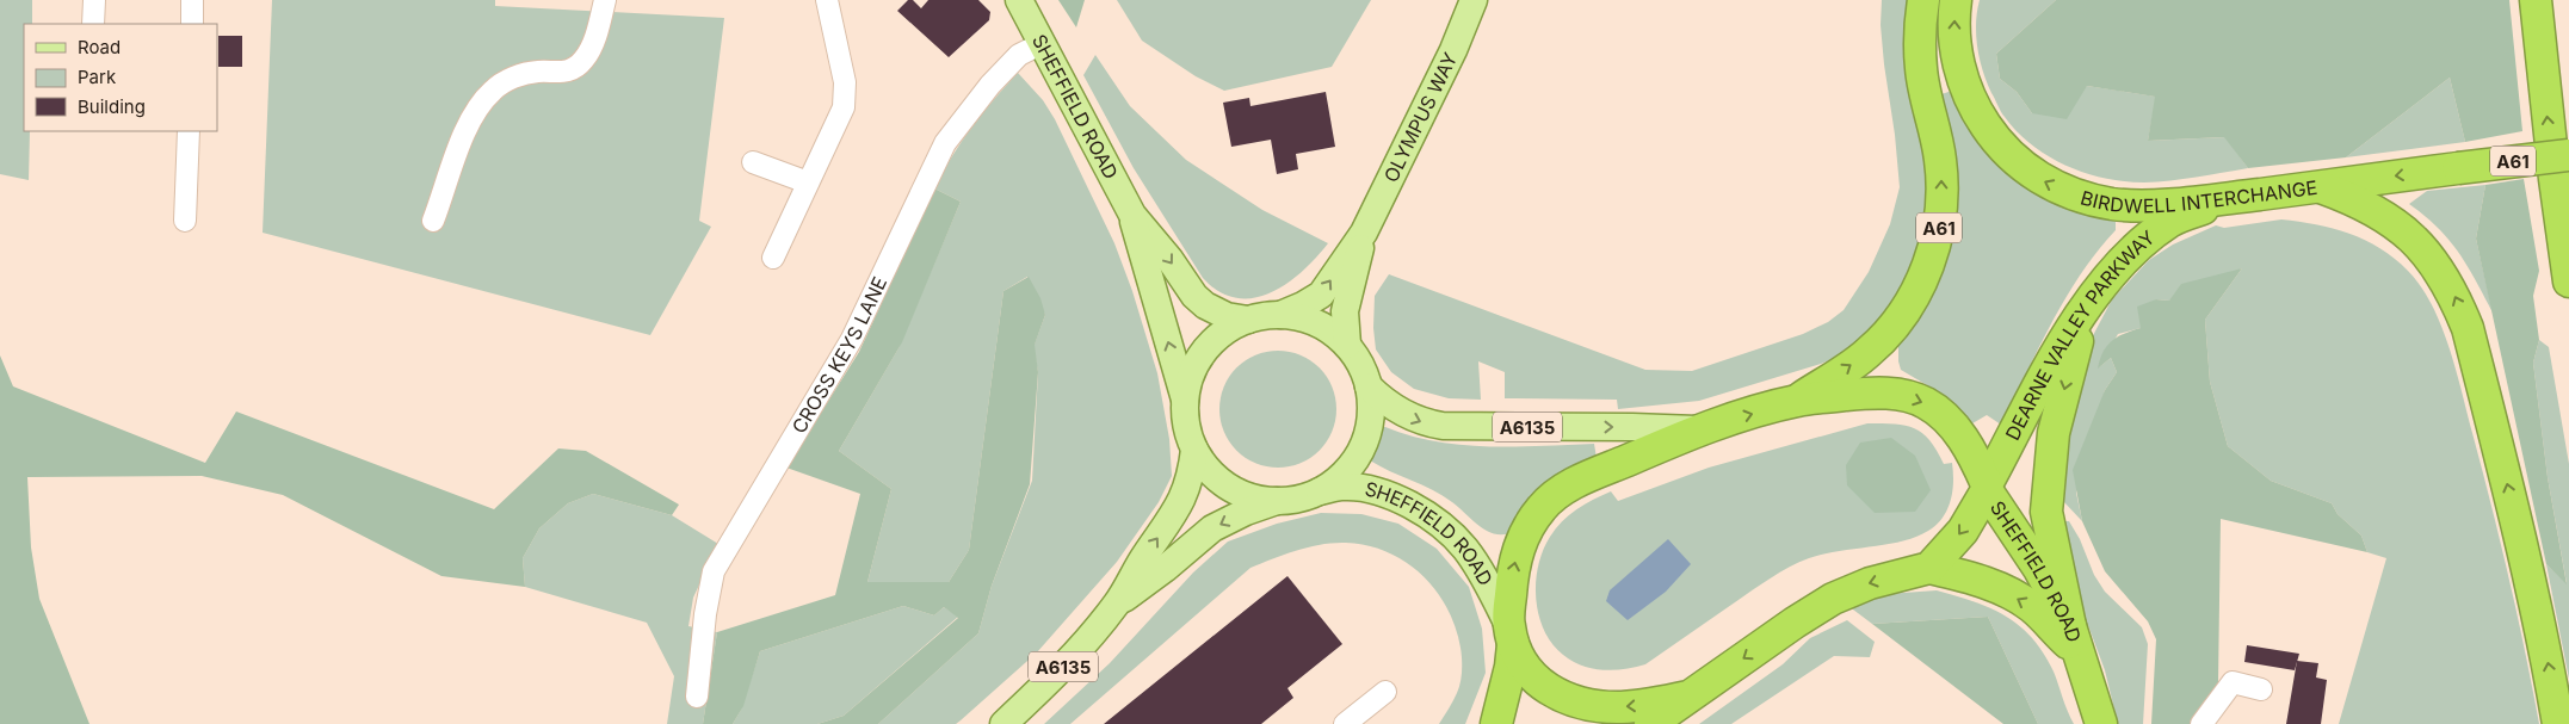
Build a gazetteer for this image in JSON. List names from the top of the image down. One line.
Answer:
{"streets":{"highway":["SHEFFIELD ROAD","A61","BIRDWELL INTERCHANGE","DEARNE VALLEY PARKWAY"],"main road":["OLYMPUS WAY","A6135"],"street":["CROSS KEYS LANE"]},"crossings":[["SHEFFIELD ROAD","OLYMPUS WAY"],["SHEFFIELD ROAD","A61"],["SHEFFIELD ROAD","DEARNE VALLEY PARKWAY"],["SHEFFIELD ROAD","CROSS KEYS LANE"],["SHEFFIELD ROAD","A6135"],["OLYMPUS WAY","A6135"],["A61","DEARNE VALLEY PARKWAY"],["A61","A6135"],["BIRDWELL INTERCHANGE","DEARNE VALLEY PARKWAY"]],"one_way":["BIRDWELL INTERCHANGE"],"legend":["Road","Park","Building"]}
